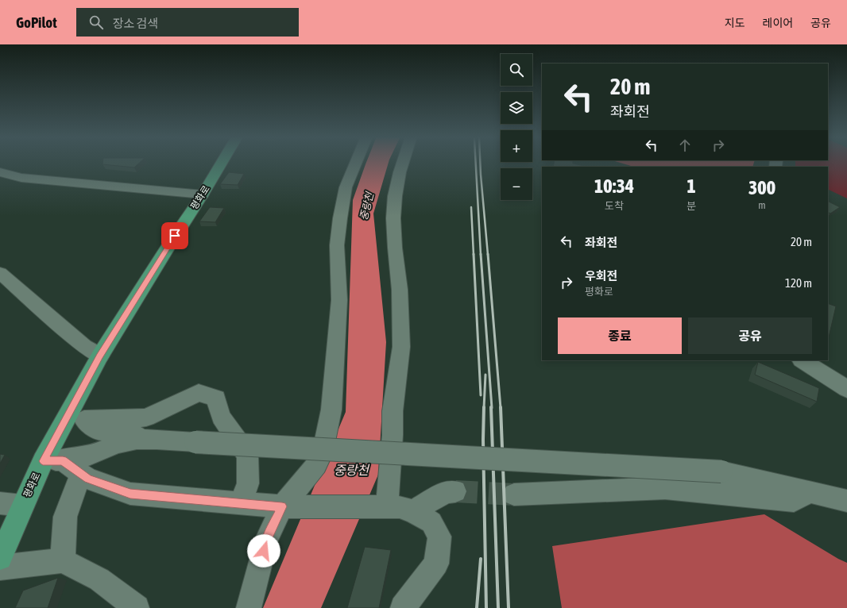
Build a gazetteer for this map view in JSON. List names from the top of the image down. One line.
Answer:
{"streets":{"main road":["평화로"]},"water":["중랑천"],"page":{"header":"GoPilot","search":"장소 검색","nav":["지도","레이어","공유"],"map_buttons":["+","−"],"turn":["20 m","좌회전"],"eta":["10:34","도착","1","분","300","m"],"list":[{"name":"좌회전","value":"20 m"},{"name":"우회전","note":"평화로","value":"120 m"}],"buttons":["종료","공유"]}}
